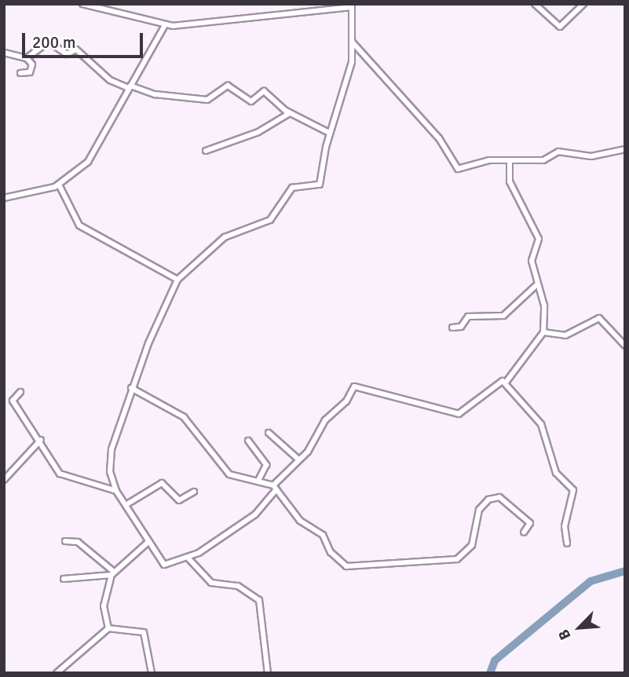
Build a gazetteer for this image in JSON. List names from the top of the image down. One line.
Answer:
{"scale_bar":"200 m","north":"bottom left"}
